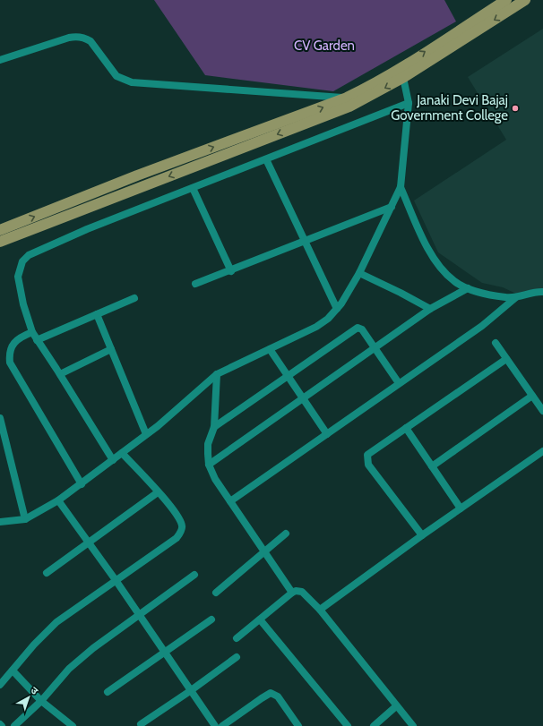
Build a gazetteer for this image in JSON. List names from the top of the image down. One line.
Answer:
{"parks":["CV Garden"],"places":["Janaki Devi Bajaj Government College"],"north":"top right"}
